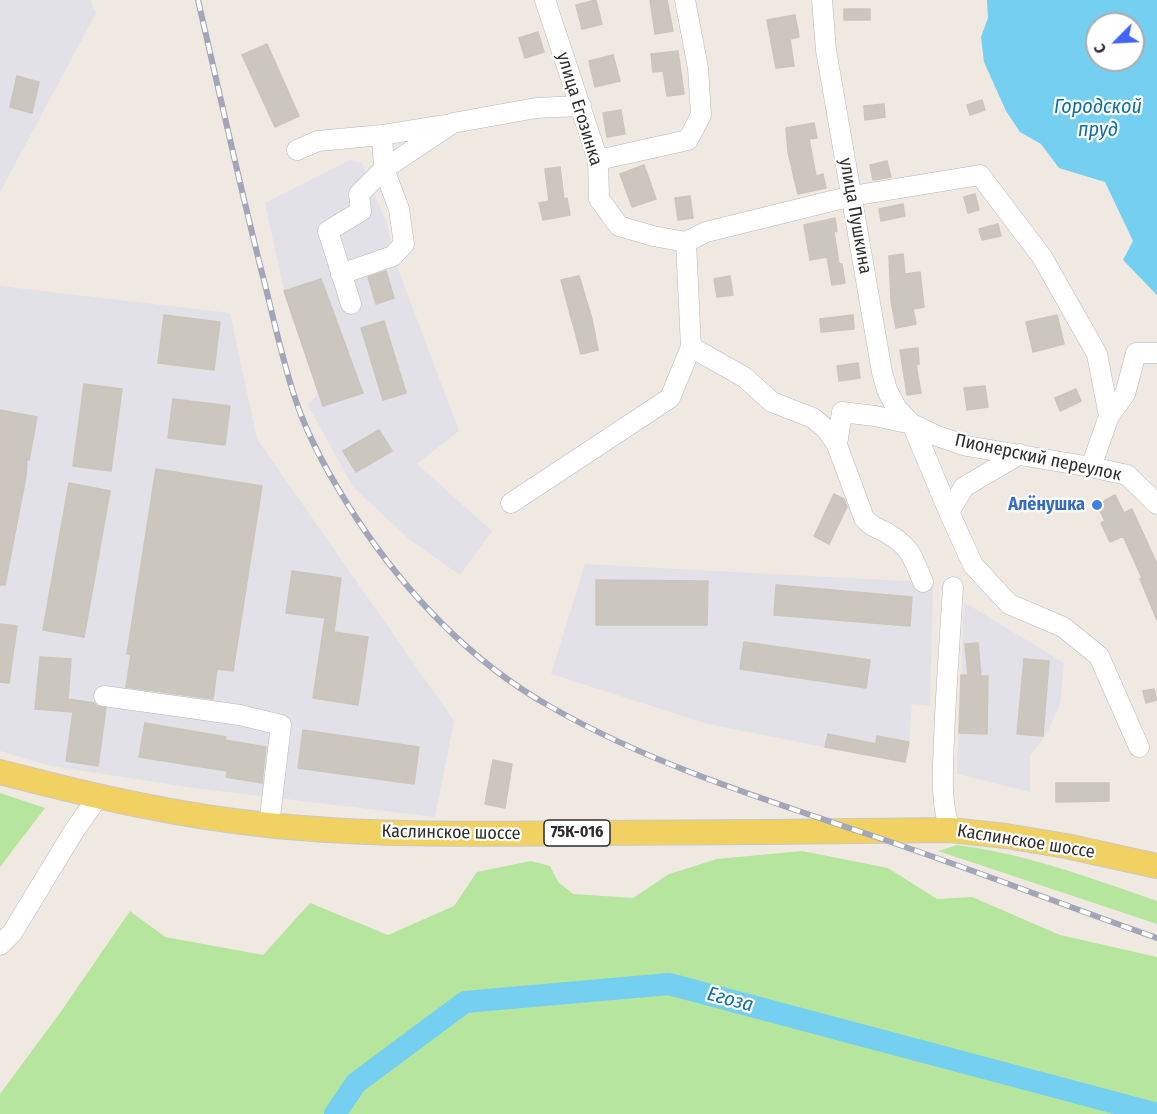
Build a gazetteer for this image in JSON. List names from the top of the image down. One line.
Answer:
{"streets":{"main road":["Каслинское шоссе","75К-016"],"street":["улица Егозинка","улица Пушкина","Пионерский переулок"]},"crossings":[["улица Пушкина","Пионерский переулок"]],"water":["Городской пруд","Егоза"],"places":["Алёнушка"],"north":"bottom left"}
